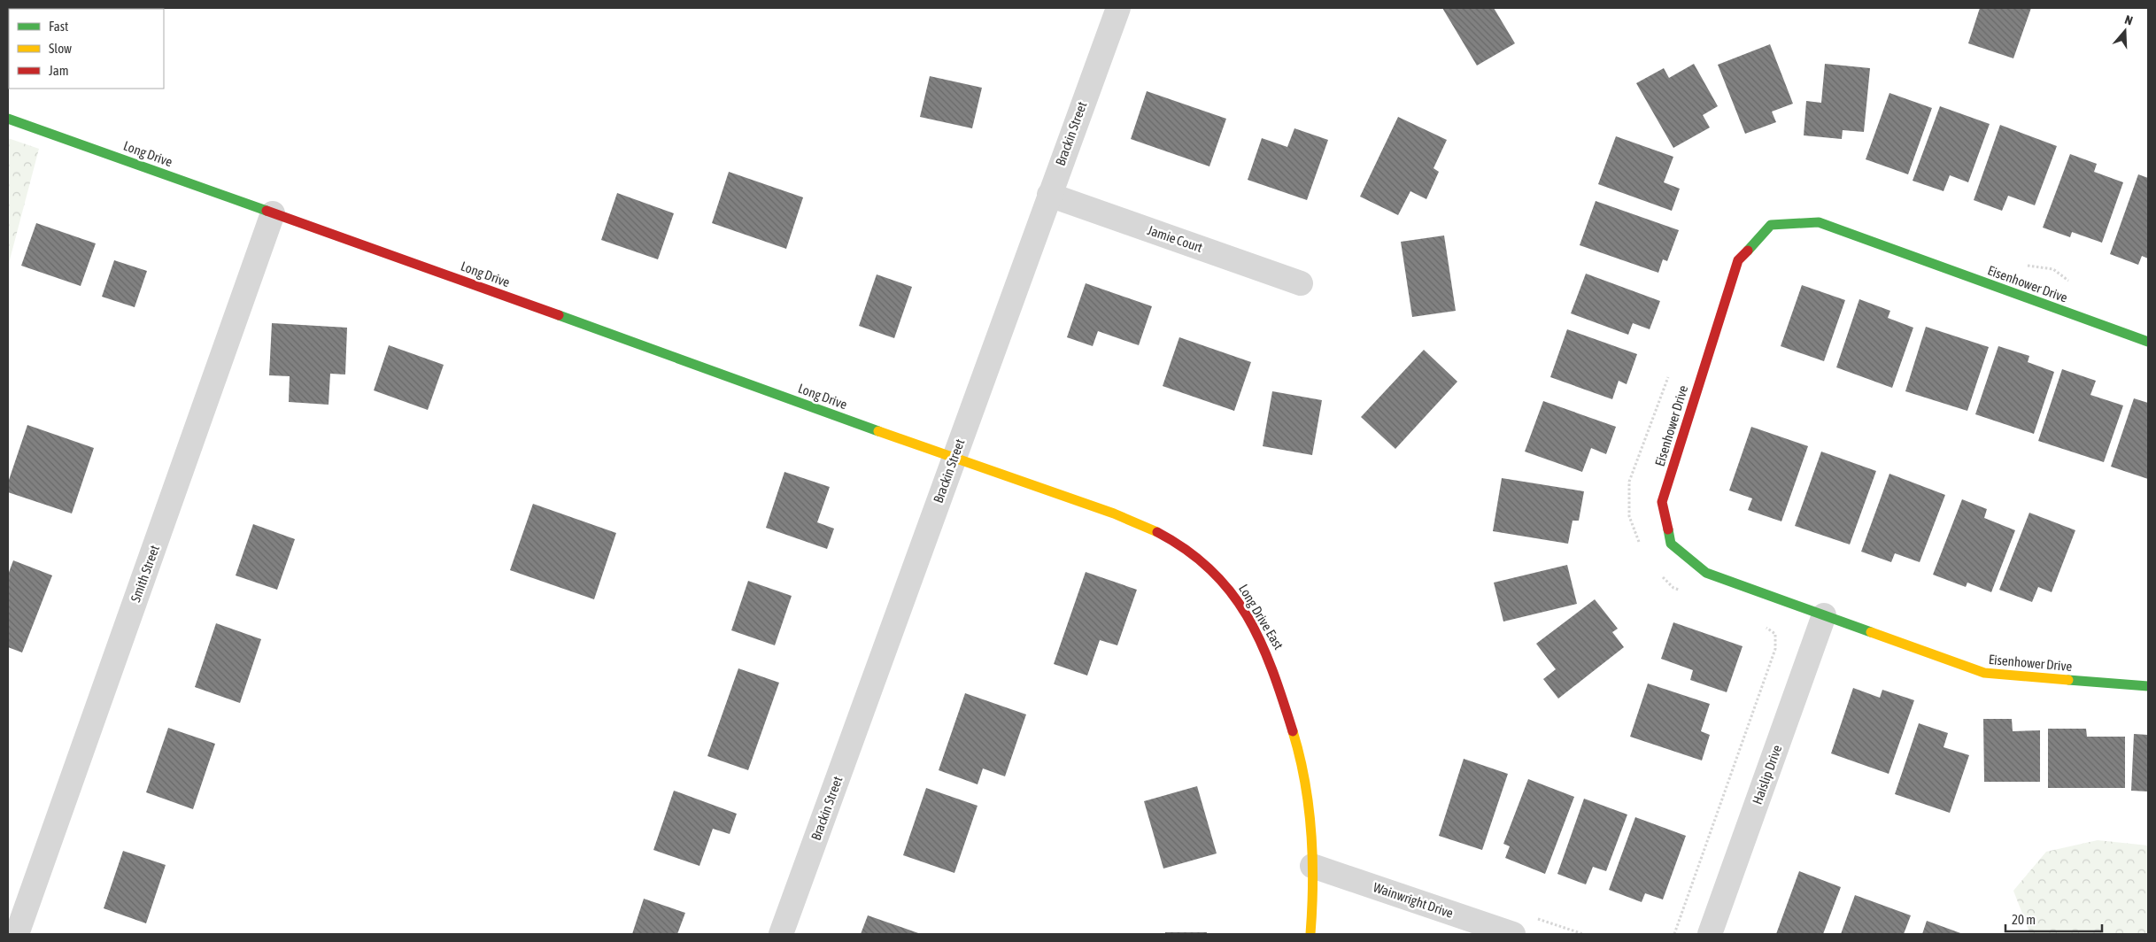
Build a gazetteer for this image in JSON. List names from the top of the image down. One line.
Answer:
{"streets":{"street":["Brackin Street","Long Drive","Jamie Court","Eisenhower Drive","Smith Street","Long Drive East","Haislip Drive","Wainwright Drive"]},"crossings":[["Brackin Street","Long Drive"],["Brackin Street","Jamie Court"],["Brackin Street","Long Drive East"],["Long Drive","Smith Street"],["Long Drive","Long Drive East"],["Eisenhower Drive","Haislip Drive"],["Long Drive East","Wainwright Drive"]],"legend":["Fast","Slow","Jam"],"scale_bar":"20 m","north":"top"}
